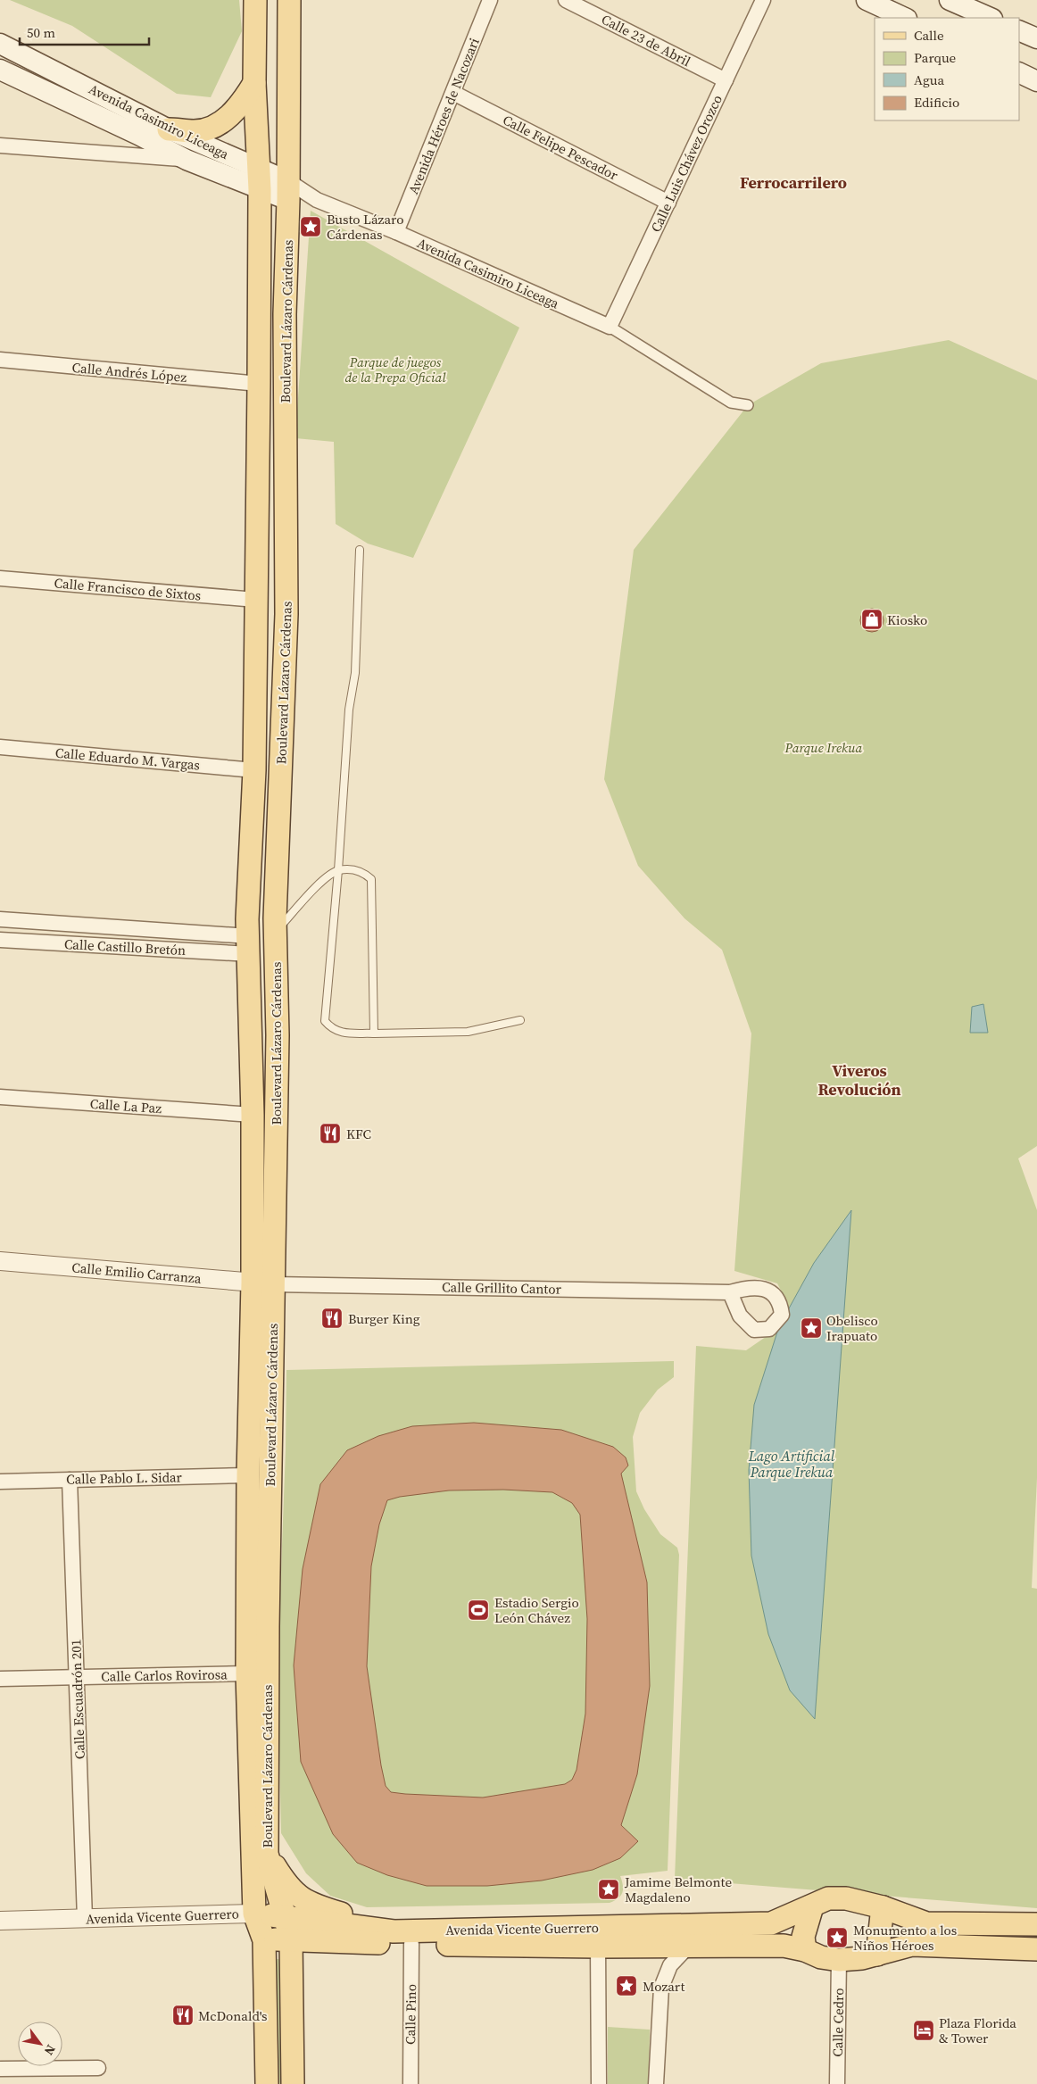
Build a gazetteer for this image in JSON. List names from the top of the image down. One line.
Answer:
{"streets":{"main road":["Avenida Casimiro Liceaga","Boulevard Lázaro Cárdenas","Avenida Vicente Guerrero"],"street":["Calle 23 de Abril","Avenida Héroes de Nacozari","Calle Felipe Pescador","Calle Luis Chávez Orozco","Calle Andrés López","Calle Francisco de Sixtos","Calle Eduardo M. Vargas","Calle Castillo Bretón","Calle La Paz","Calle Emilio Carranza","Calle Grillito Cantor","Calle Pablo L. Sidar","Calle Carlos Rovirosa","Calle Escuadrón 201","Calle Pino","Calle Cedro"]},"crossings":[["Calle 23 de Abril","Calle Luis Chávez Orozco"],["Avenida Héroes de Nacozari","Avenida Casimiro Liceaga"],["Avenida Héroes de Nacozari","Calle Felipe Pescador"],["Avenida Casimiro Liceaga","Calle Luis Chávez Orozco"],["Avenida Casimiro Liceaga","Boulevard Lázaro Cárdenas"],["Calle Felipe Pescador","Calle Luis Chávez Orozco"],["Boulevard Lázaro Cárdenas","Calle Andrés López"],["Boulevard Lázaro Cárdenas","Calle Francisco de Sixtos"],["Boulevard Lázaro Cárdenas","Calle Eduardo M. Vargas"],["Boulevard Lázaro Cárdenas","Calle Castillo Bretón"],["Boulevard Lázaro Cárdenas","Calle La Paz"],["Boulevard Lázaro Cárdenas","Calle Emilio Carranza"],["Boulevard Lázaro Cárdenas","Calle Grillito Cantor"],["Boulevard Lázaro Cárdenas","Calle Pablo L. Sidar"],["Boulevard Lázaro Cárdenas","Calle Carlos Rovirosa"],["Boulevard Lázaro Cárdenas","Avenida Vicente Guerrero"],["Calle Emilio Carranza","Calle Grillito Cantor"],["Calle Pablo L. Sidar","Calle Escuadrón 201"],["Calle Carlos Rovirosa","Calle Escuadrón 201"],["Calle Escuadrón 201","Avenida Vicente Guerrero"],["Avenida Vicente Guerrero","Calle Pino"],["Avenida Vicente Guerrero","Calle Cedro"]],"districts":["Ferrocarrilero","Viveros Revolución"],"water":["Lago Artificial Parque Irekua"],"parks":["Parque de juegos de la Prepa Oficial","Parque Irekua"],"places":{"place":["Busto Lázaro Cárdenas","Obelisco Irapuato","Jamime Belmonte Magdaleno","Monumento a los Niños Héroes","Mozart"],"shop":["Kiosko"],"restaurant":["KFC","Burger King","McDonald's"],"sports":["Estadio Sergio León Chávez"],"hotel":["Plaza Florida & Tower"]},"legend":["Calle","Parque","Agua","Edificio"],"scale_bar":"50 m","north":"bottom right"}
